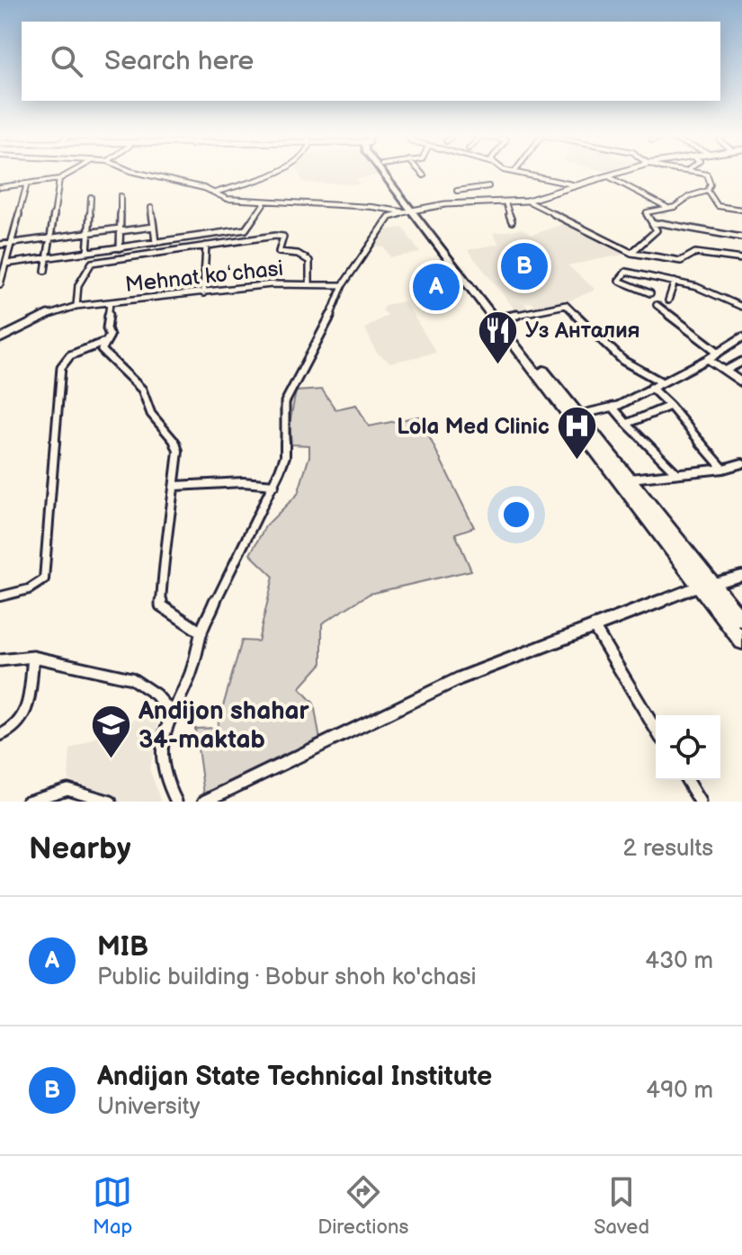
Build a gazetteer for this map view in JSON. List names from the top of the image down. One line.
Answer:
{"streets":{"street":["Mehnat koʻchasi"]},"places":{"restaurant":["Уз Анталия"],"hospital":["Lola Med Clinic"],"school or university":["Andijon shahar 34-maktab"]},"page":{"search":"Search here","pins":["B","A"],"heading":["Nearby","2 results"],"list":[{"mark":"A","name":"MIB","note":"Public building · Bobur shoh ko'chasi","value":"430 m"},{"mark":"B","name":"Andijan State Technical Institute","note":"University","value":"490 m"}],"nav":["Map","Directions","Saved"]}}
